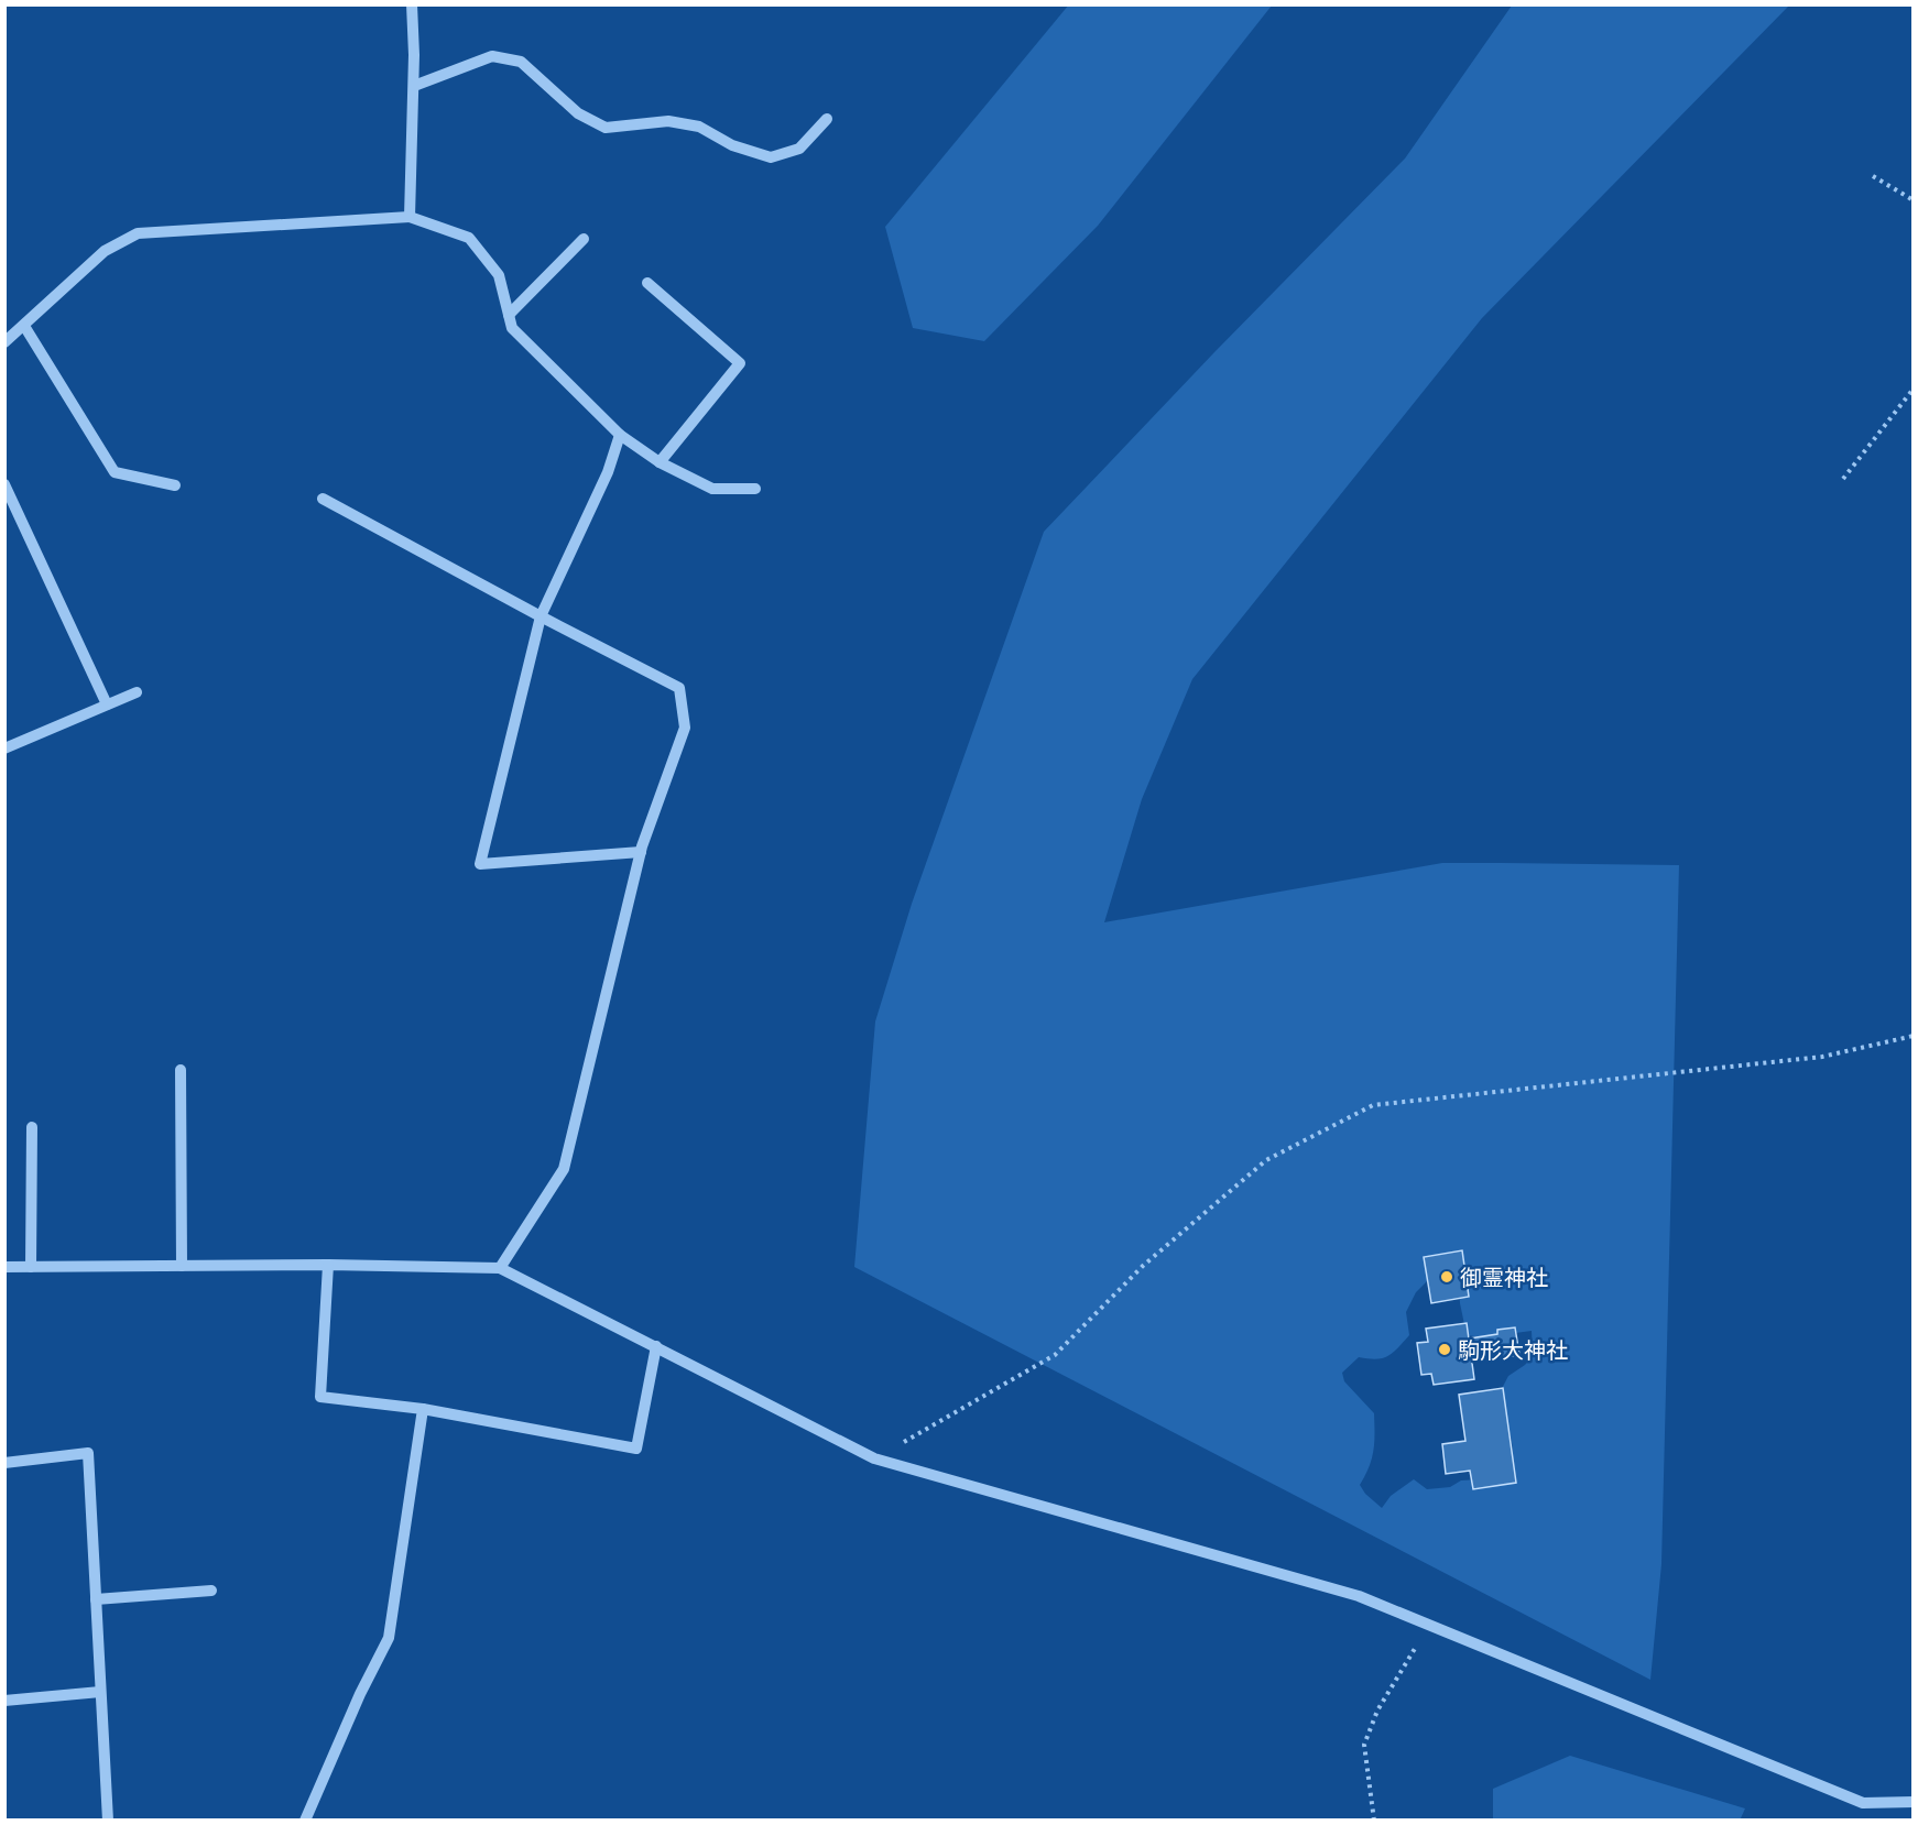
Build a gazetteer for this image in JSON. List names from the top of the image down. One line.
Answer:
{"places":["御霊神社","駒形大神社"]}
